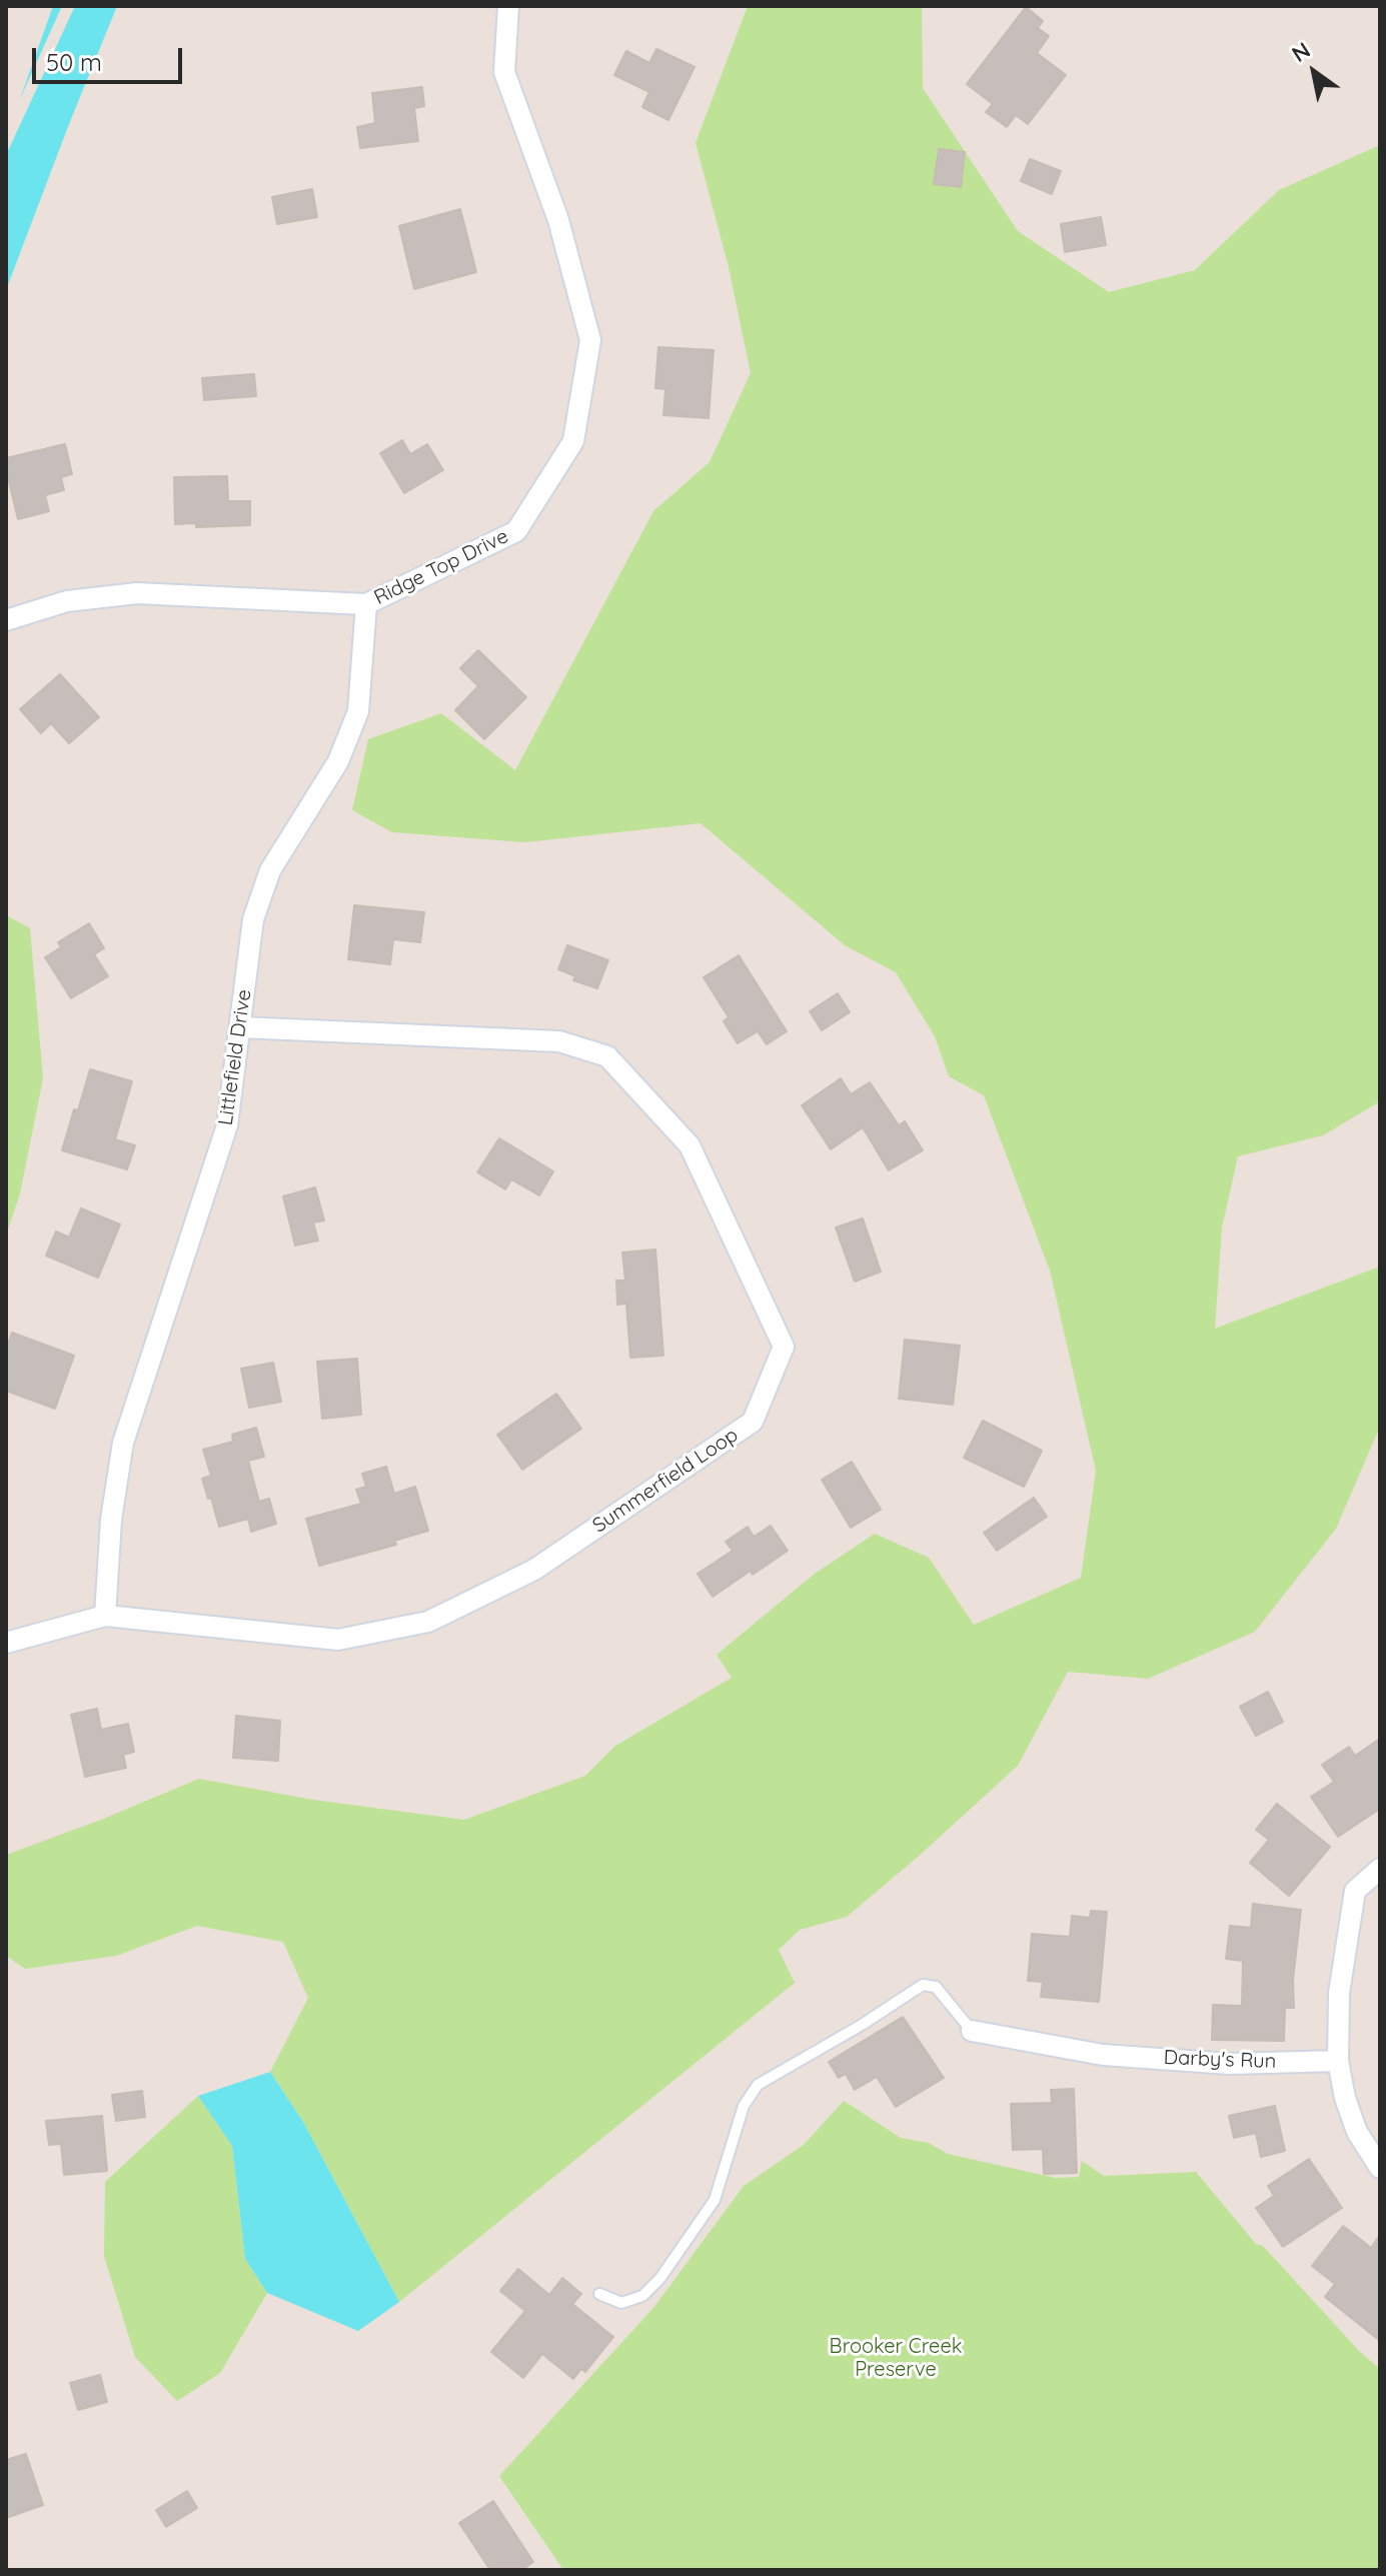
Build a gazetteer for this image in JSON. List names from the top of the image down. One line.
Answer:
{"streets":{"street":["Ridge Top Drive","Littlefield Drive","Summerfield Loop","Darby's Run"]},"crossings":[["Ridge Top Drive","Littlefield Drive"],["Littlefield Drive","Summerfield Loop"]],"parks":["Brooker Creek Preserve"],"scale_bar":"50 m","north":"top left"}
